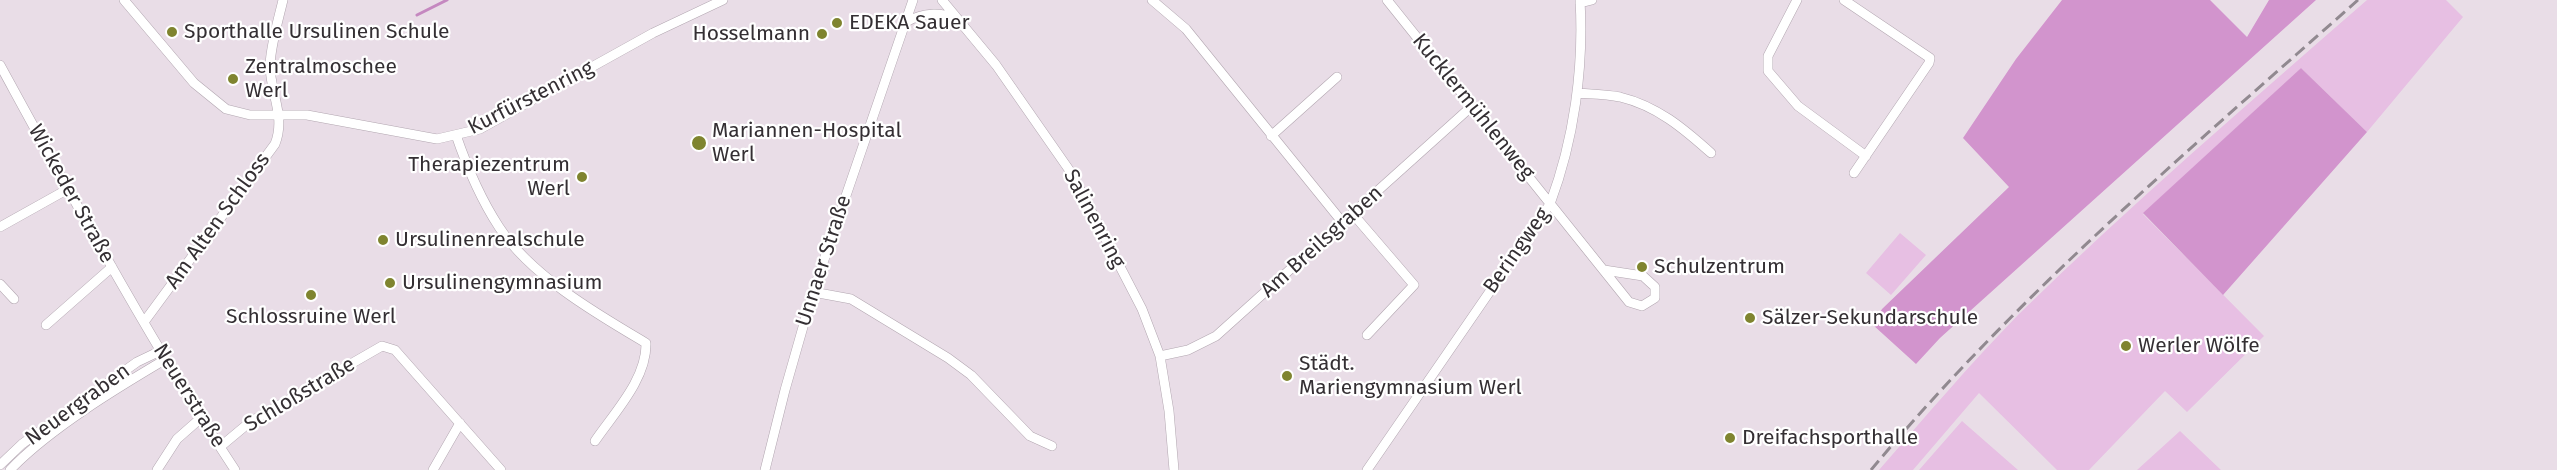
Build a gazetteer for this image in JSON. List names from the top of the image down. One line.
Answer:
{"streets":{"street":["Kurfürstenring","Kucklermühlenweg","Wickeder Straße","Salinenring","Am Alten Schloss","Am Breilsgraben","Beringweg","Unnaer Straße","Schloßstraße","Neuerstraße","Neuergraben"]},"crossings":[["Kurfürstenring","Am Alten Schloss"],["Kucklermühlenweg","Am Breilsgraben"],["Kucklermühlenweg","Beringweg"],["Wickeder Straße","Am Alten Schloss"],["Wickeder Straße","Neuerstraße"],["Salinenring","Am Breilsgraben"],["Am Alten Schloss","Neuerstraße"],["Schloßstraße","Neuerstraße"],["Neuerstraße","Neuergraben"]],"places":["EDEKA Sauer","Sporthalle Ursulinen Schule","Hosselmann","Zentralmoschee Werl","Mariannen-Hospital Werl","Therapiezentrum Werl","Ursulinenrealschule","Schulzentrum","Ursulinengymnasium","Schlossruine Werl","Sälzer-Sekundarschule","Werler Wölfe","Städt. Mariengymnasium Werl","Dreifachsporthalle"]}
